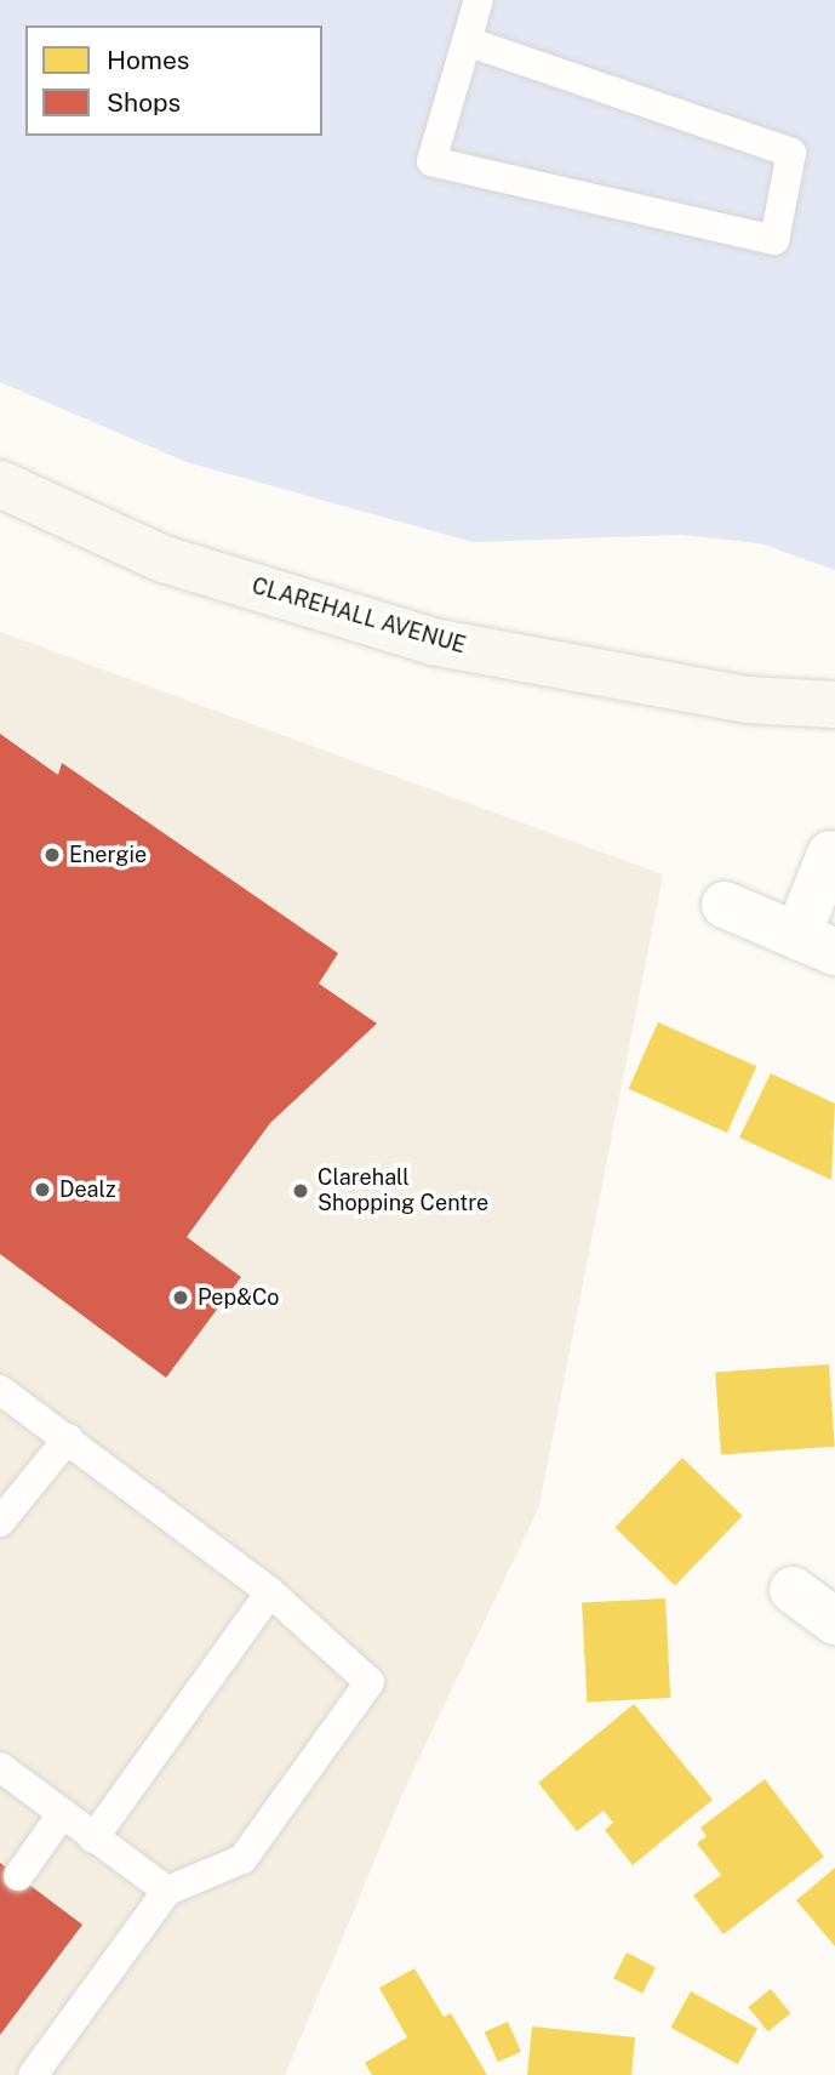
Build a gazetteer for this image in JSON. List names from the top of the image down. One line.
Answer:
{"streets":{"main road":["CLAREHALL AVENUE"]},"places":["Energie","Dealz","Clarehall Shopping Centre","Pep&Co"],"legend":["Homes","Shops"]}
